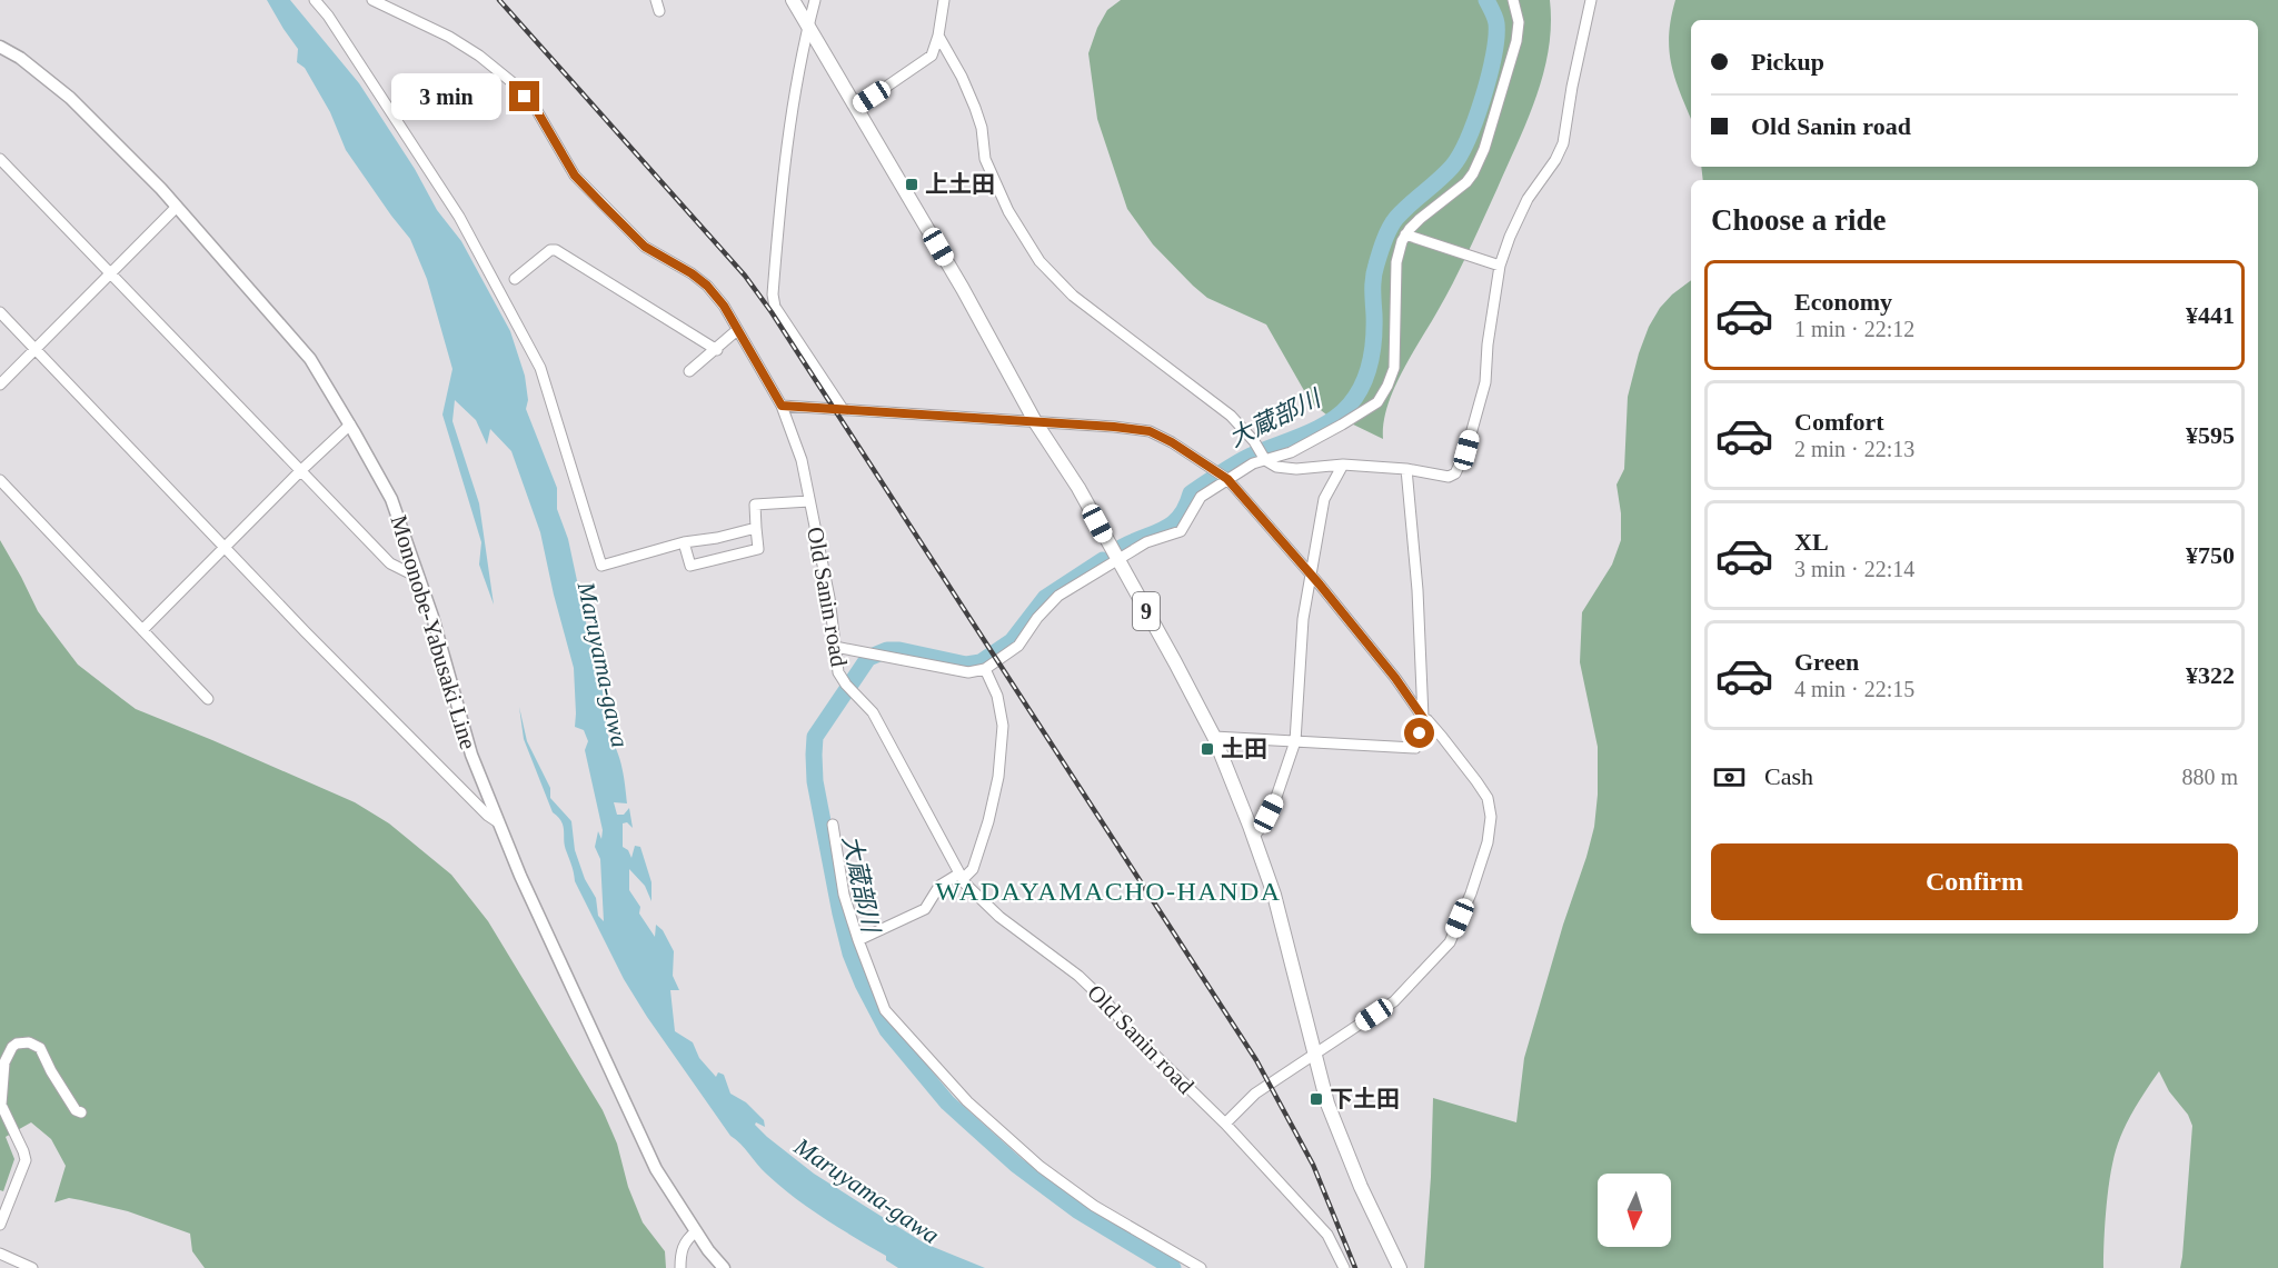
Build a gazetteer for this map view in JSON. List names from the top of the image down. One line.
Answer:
{"streets":{"highway":["9"],"main road":["Mononobe-Yabusaki Line"],"street":["Old Sanin road"]},"districts":["WADAYAMACHO-HANDA"],"water":["大蔵部川","Maruyama-gawa"],"places":{"transit":["上土田","土田","下土田"]},"north":"bottom","page":{"banner":["Pickup","Old Sanin road"],"bubble":"3 min","heading":"Choose a ride","list":[{"name":"Economy","note":"1 min · 22:12","value":"¥441"},{"name":"Comfort","note":"2 min · 22:13","value":"¥595"},{"name":"XL","note":"3 min · 22:14","value":"¥750"},{"name":"Green","note":"4 min · 22:15","value":"¥322"}],"pay":["Cash","880 m"],"buttons":"Confirm"}}
